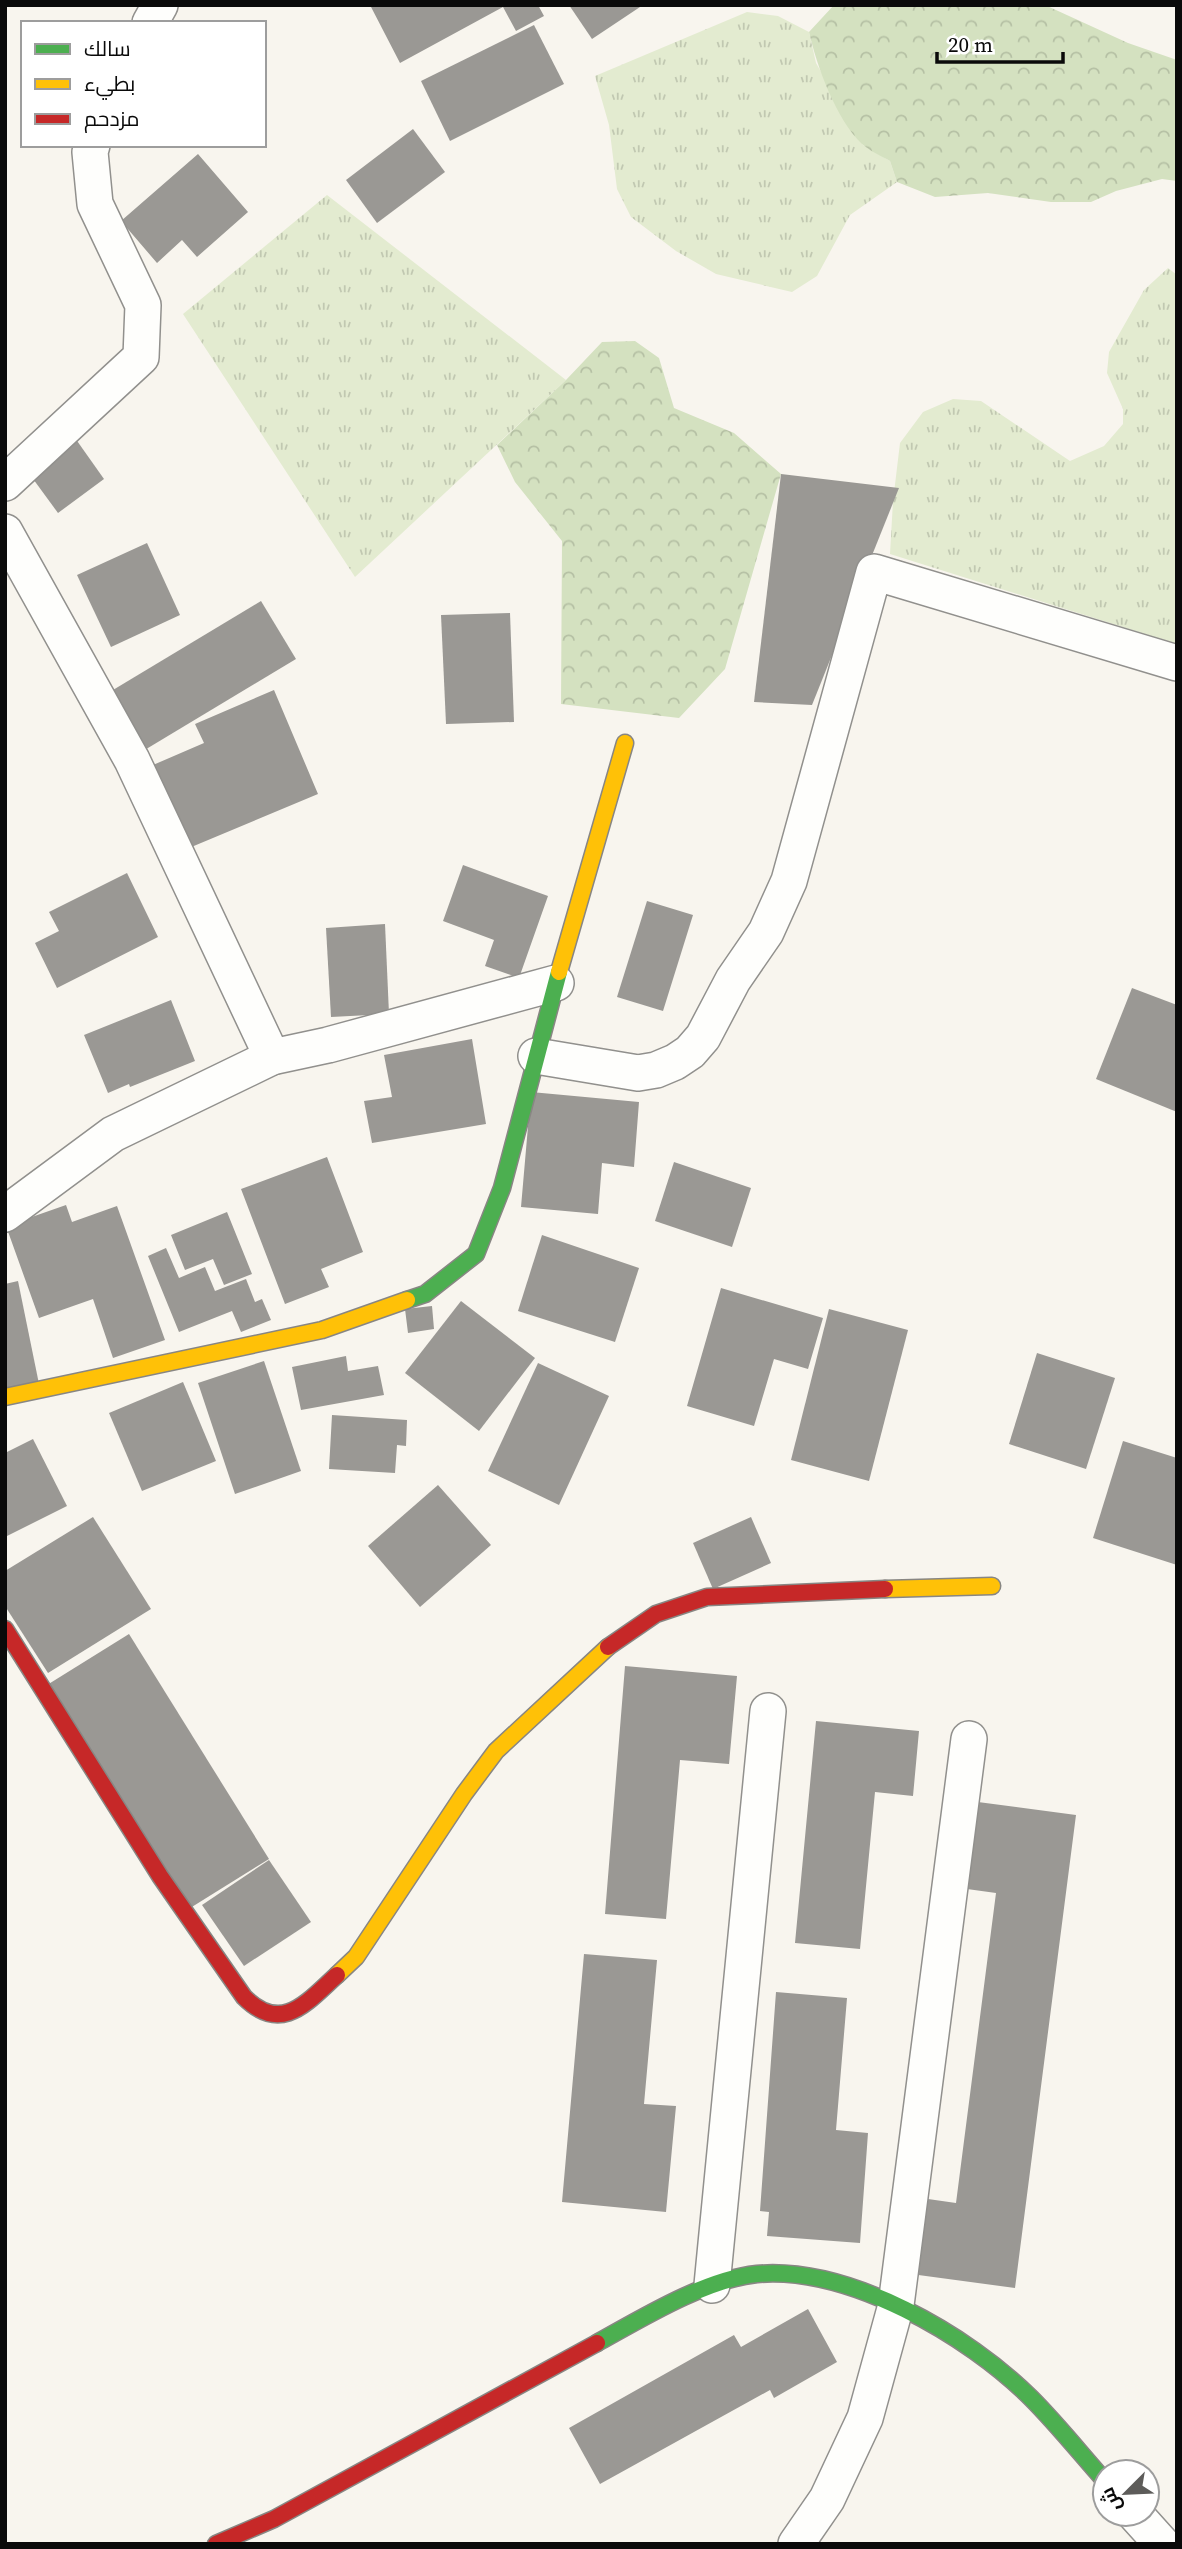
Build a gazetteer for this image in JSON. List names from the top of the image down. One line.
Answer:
{"legend":["سالك","بطيء","مزدحم"],"scale_bar":"20 m","north":"bottom left"}
